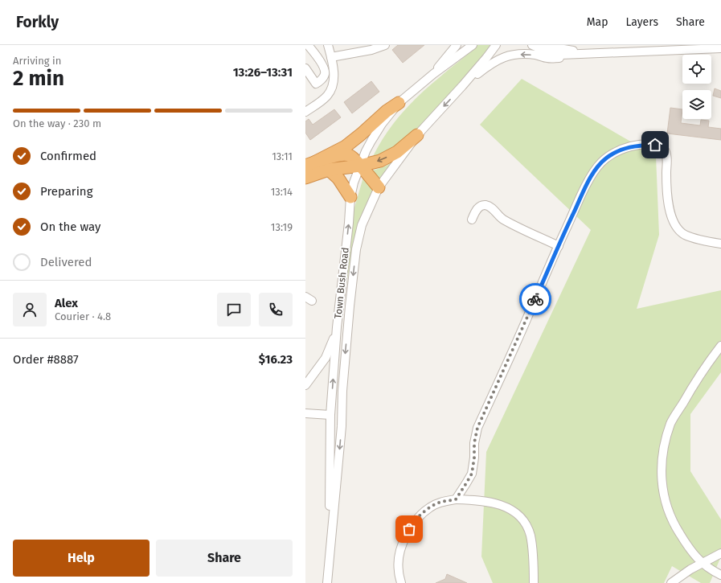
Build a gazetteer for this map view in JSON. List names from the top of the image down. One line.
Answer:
{"streets":{"street":["Town Bush Road"]},"page":{"header":"Forkly","nav":["Map","Layers","Share"],"heading":["2 min","Arriving in","13:26–13:31"],"panel":["Alex","Courier · 4.8","Order #8887","$16.23"],"bar":"On the way · 230 m","list":[["Confirmed","13:11"],["Preparing","13:14"],["On the way","13:19"],"Delivered"],"buttons":["Help","Share"]}}
